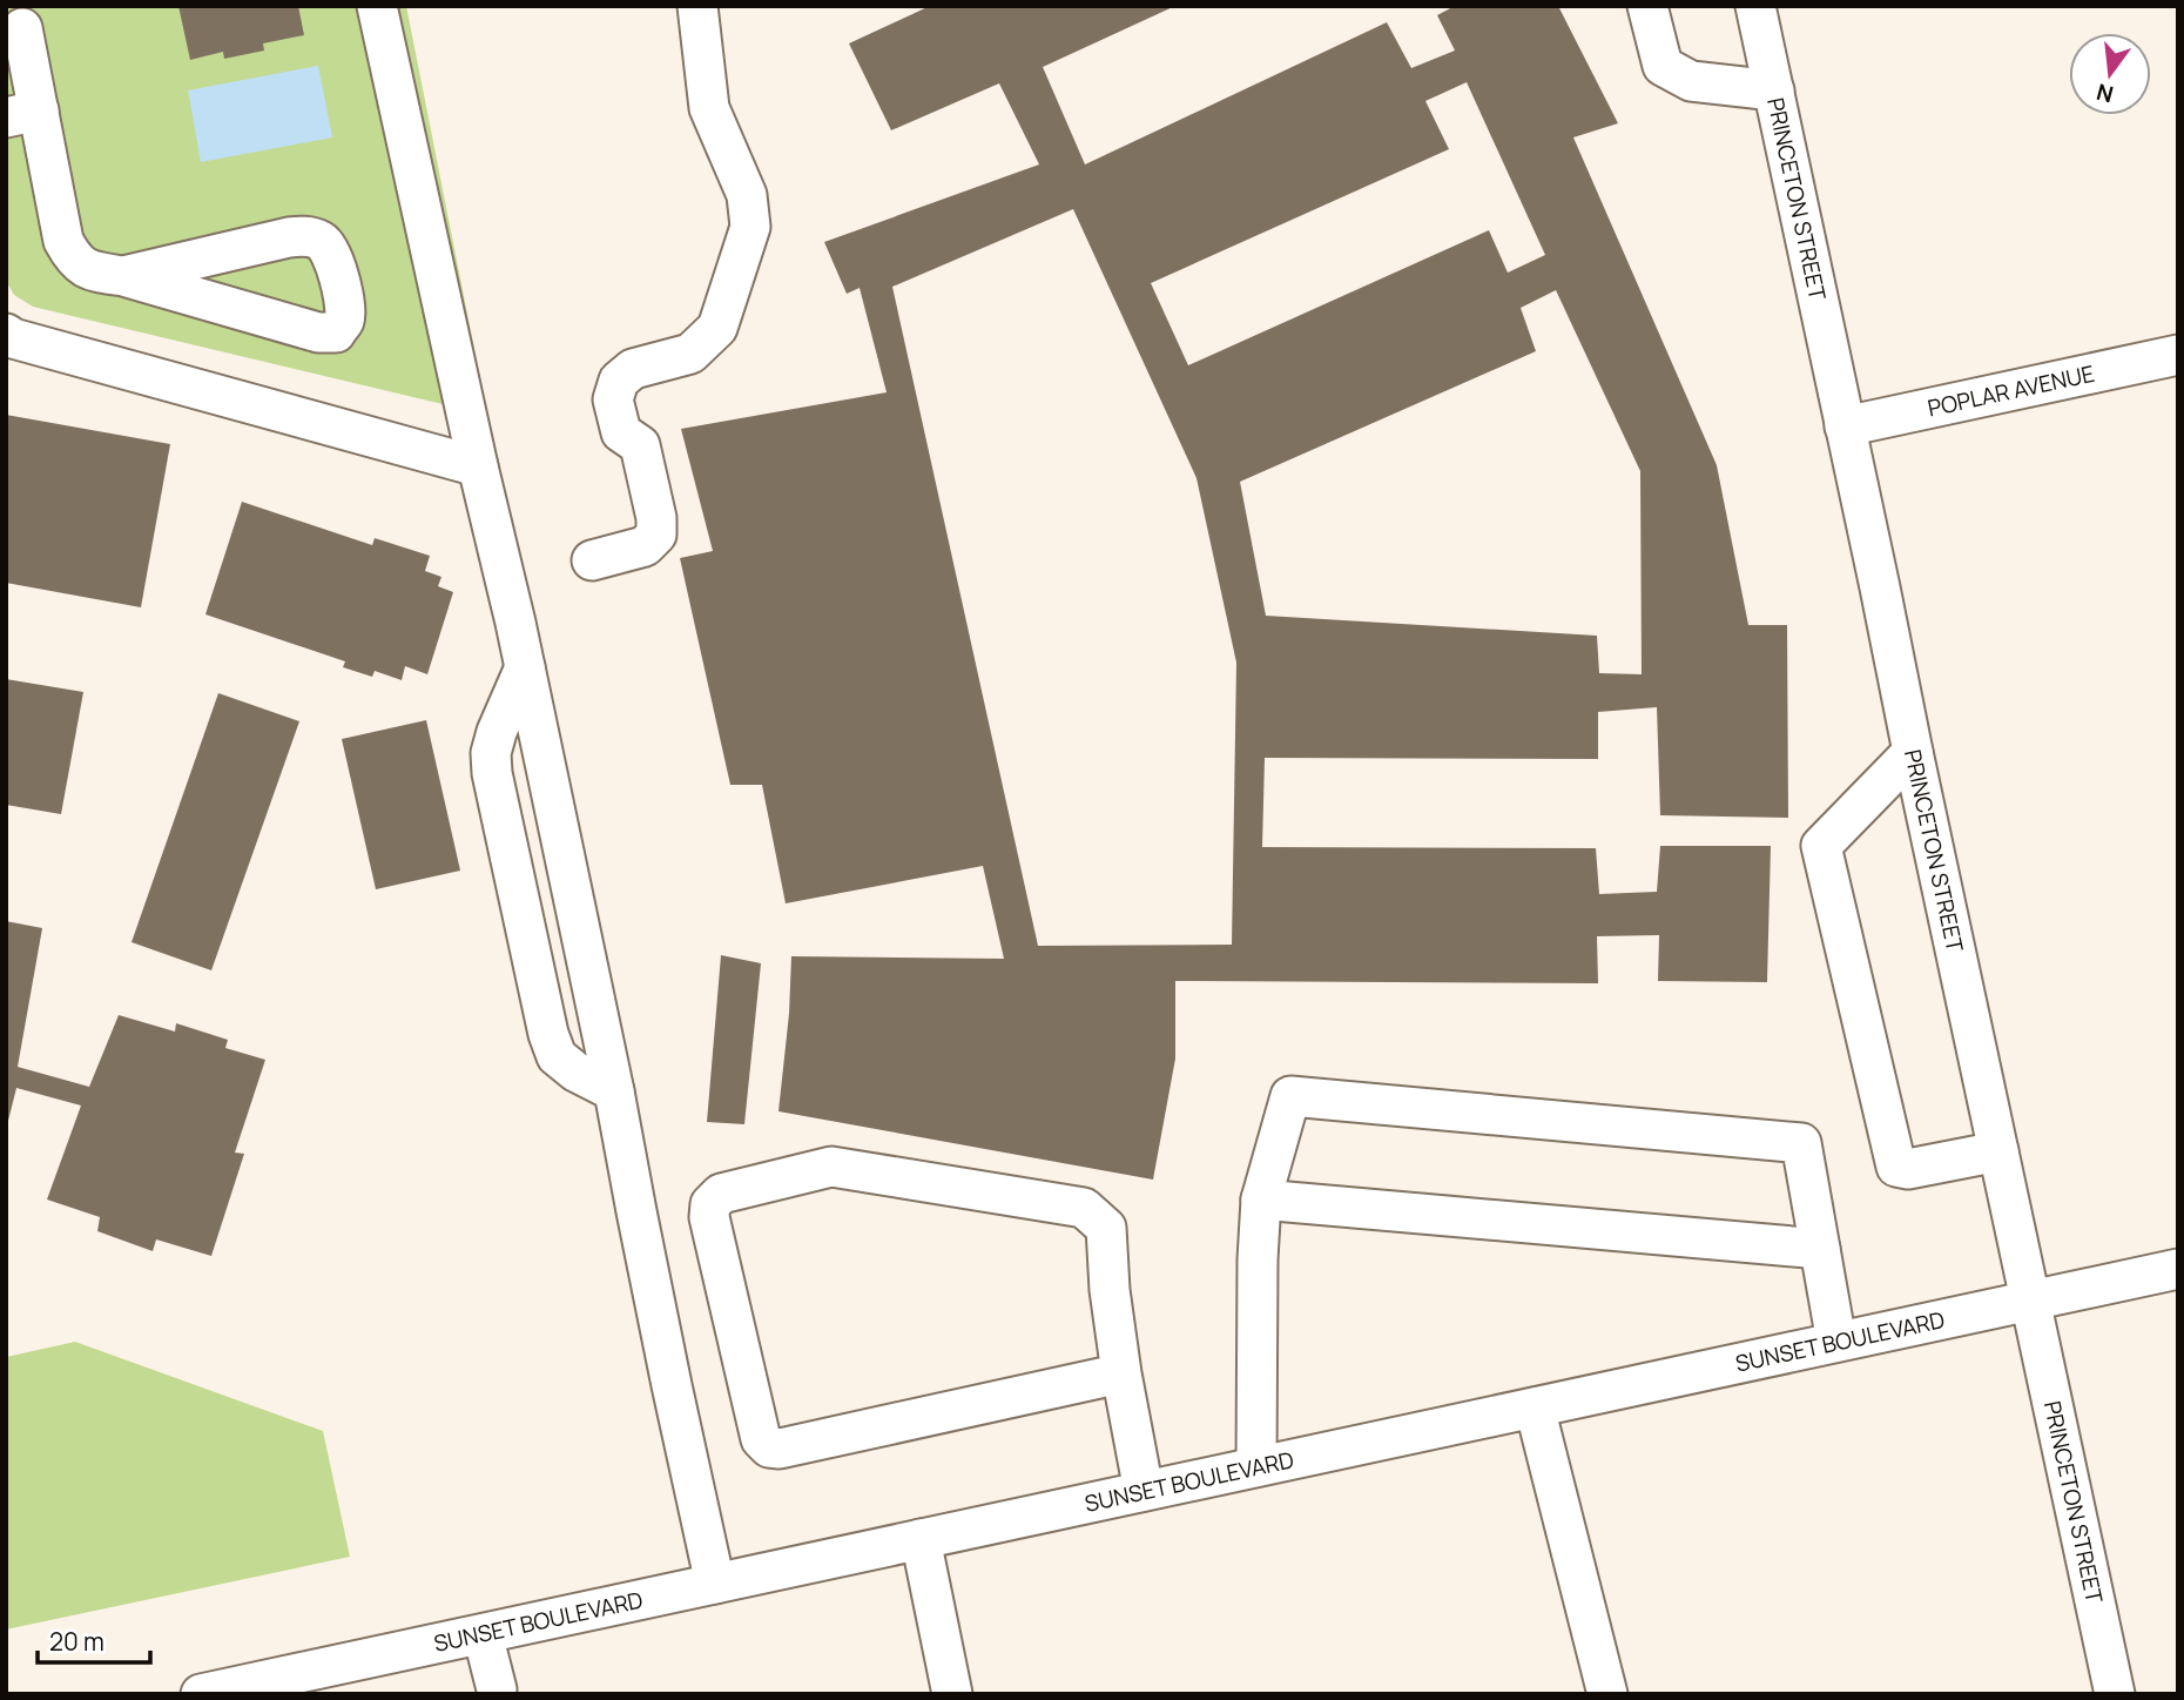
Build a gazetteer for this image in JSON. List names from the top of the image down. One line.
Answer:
{"streets":{"street":["PRINCETON STREET","POPLAR AVENUE","SUNSET BOULEVARD"]},"crossings":[["PRINCETON STREET","POPLAR AVENUE"],["PRINCETON STREET","SUNSET BOULEVARD"]],"scale_bar":"20 m","north":"bottom"}
